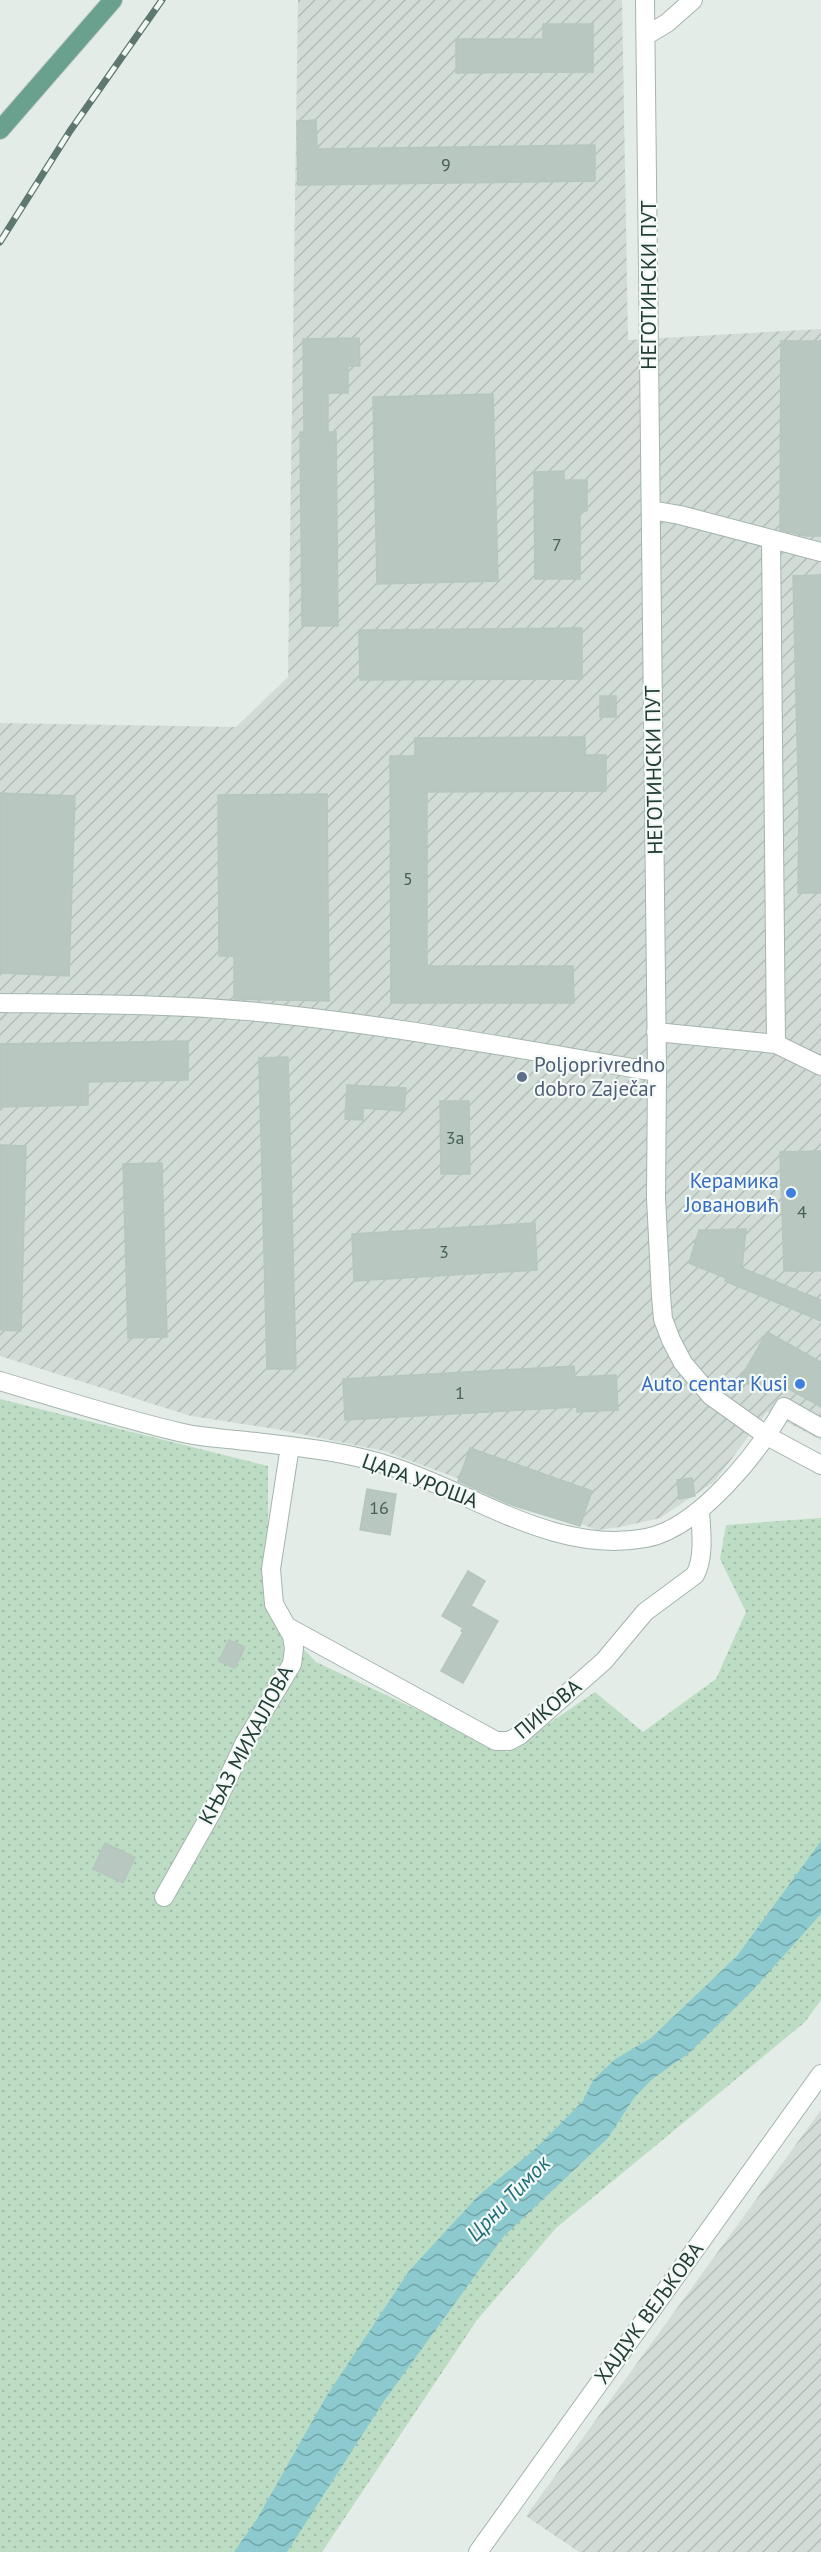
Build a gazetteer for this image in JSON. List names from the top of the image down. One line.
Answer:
{"streets":{"street":["НЕГОТИНСКИ ПУТ","ЦАРА УРОША","ПИКОВА","КЊАЗ МИХАЈЛОВА","ХАЈДУК ВЕЉКОВА"]},"crossings":[["НЕГОТИНСКИ ПУТ","ЦАРА УРОША"],["ЦАРА УРОША","ПИКОВА"],["ЦАРА УРОША","КЊАЗ МИХАЈЛОВА"],["ПИКОВА","КЊАЗ МИХАЈЛОВА"]],"water":["Црни Тимок"],"places":["Poljoprivredno dobro Zaječar","Керамика Јовановић","Auto centar Kusi"],"house_numbers":["9","7","5","3a","4","3","1","16"]}
